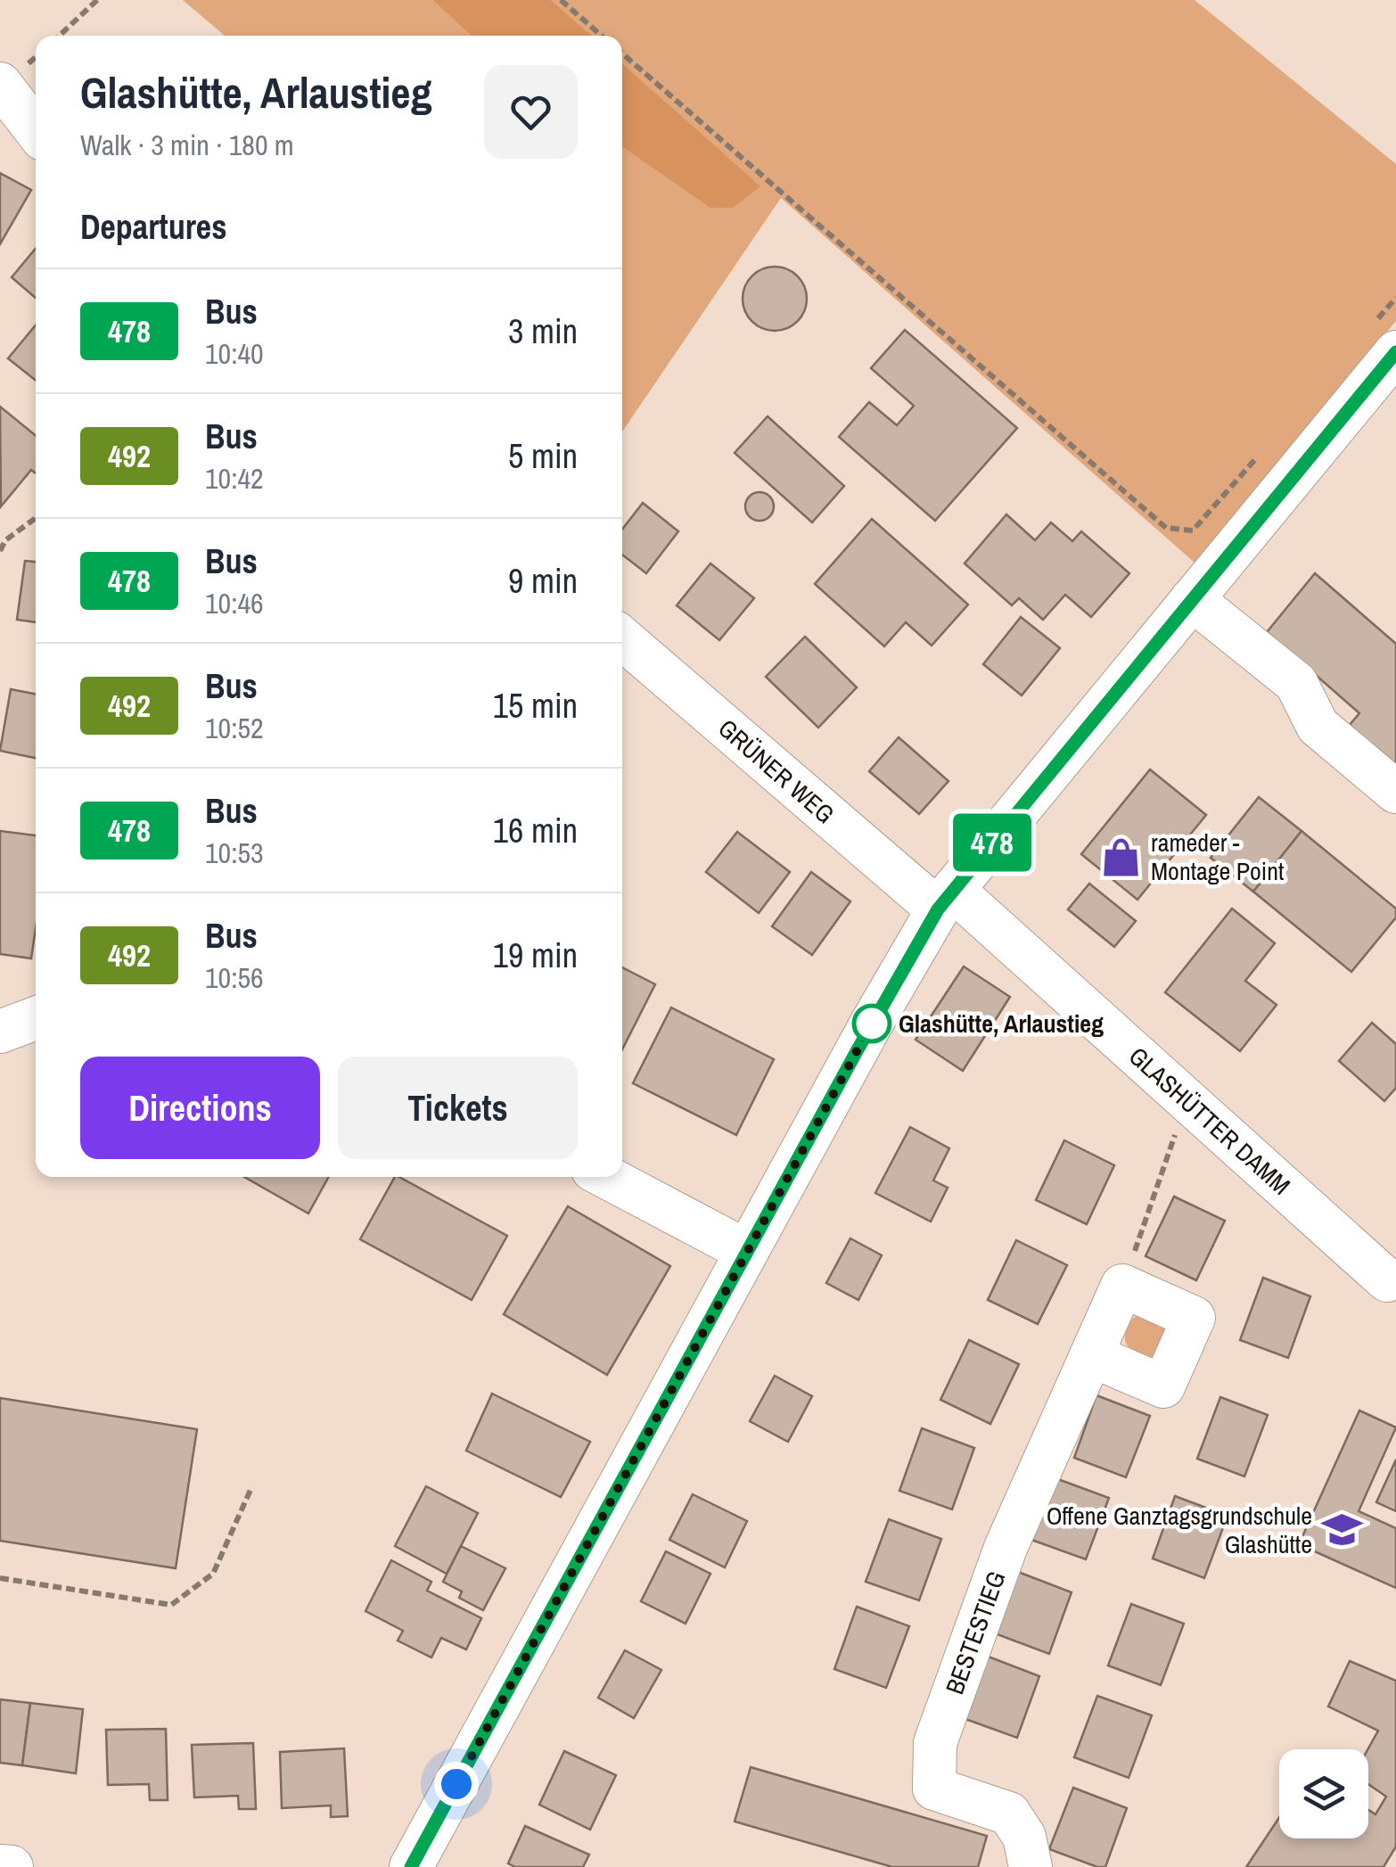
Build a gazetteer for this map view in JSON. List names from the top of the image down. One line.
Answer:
{"streets":{"street":["GRÜNER WEG","GLASHÜTTER DAMM","BESTESTIEG"]},"crossings":[["GRÜNER WEG","GLASHÜTTER DAMM"]],"places":{"shop":["rameder - Montage Point"],"other":["Glashütte, Arlaustieg"],"school or university":["Offene Ganztagsgrundschule Glashütte"]},"lines":["bus line 478"],"page":{"on_map":"478","heading":[["Glashütte, Arlaustieg","Walk · 3 min · 180 m"],"Departures"],"list":[{"mark":"478","name":"Bus","note":"10:40","value":"3 min"},{"mark":"492","name":"Bus","note":"10:42","value":"5 min"},{"mark":"478","name":"Bus","note":"10:46","value":"9 min"},{"mark":"492","name":"Bus","note":"10:52","value":"15 min"},{"mark":"478","name":"Bus","note":"10:53","value":"16 min"},{"mark":"492","name":"Bus","note":"10:56","value":"19 min"}],"buttons":["Directions","Tickets"]}}
